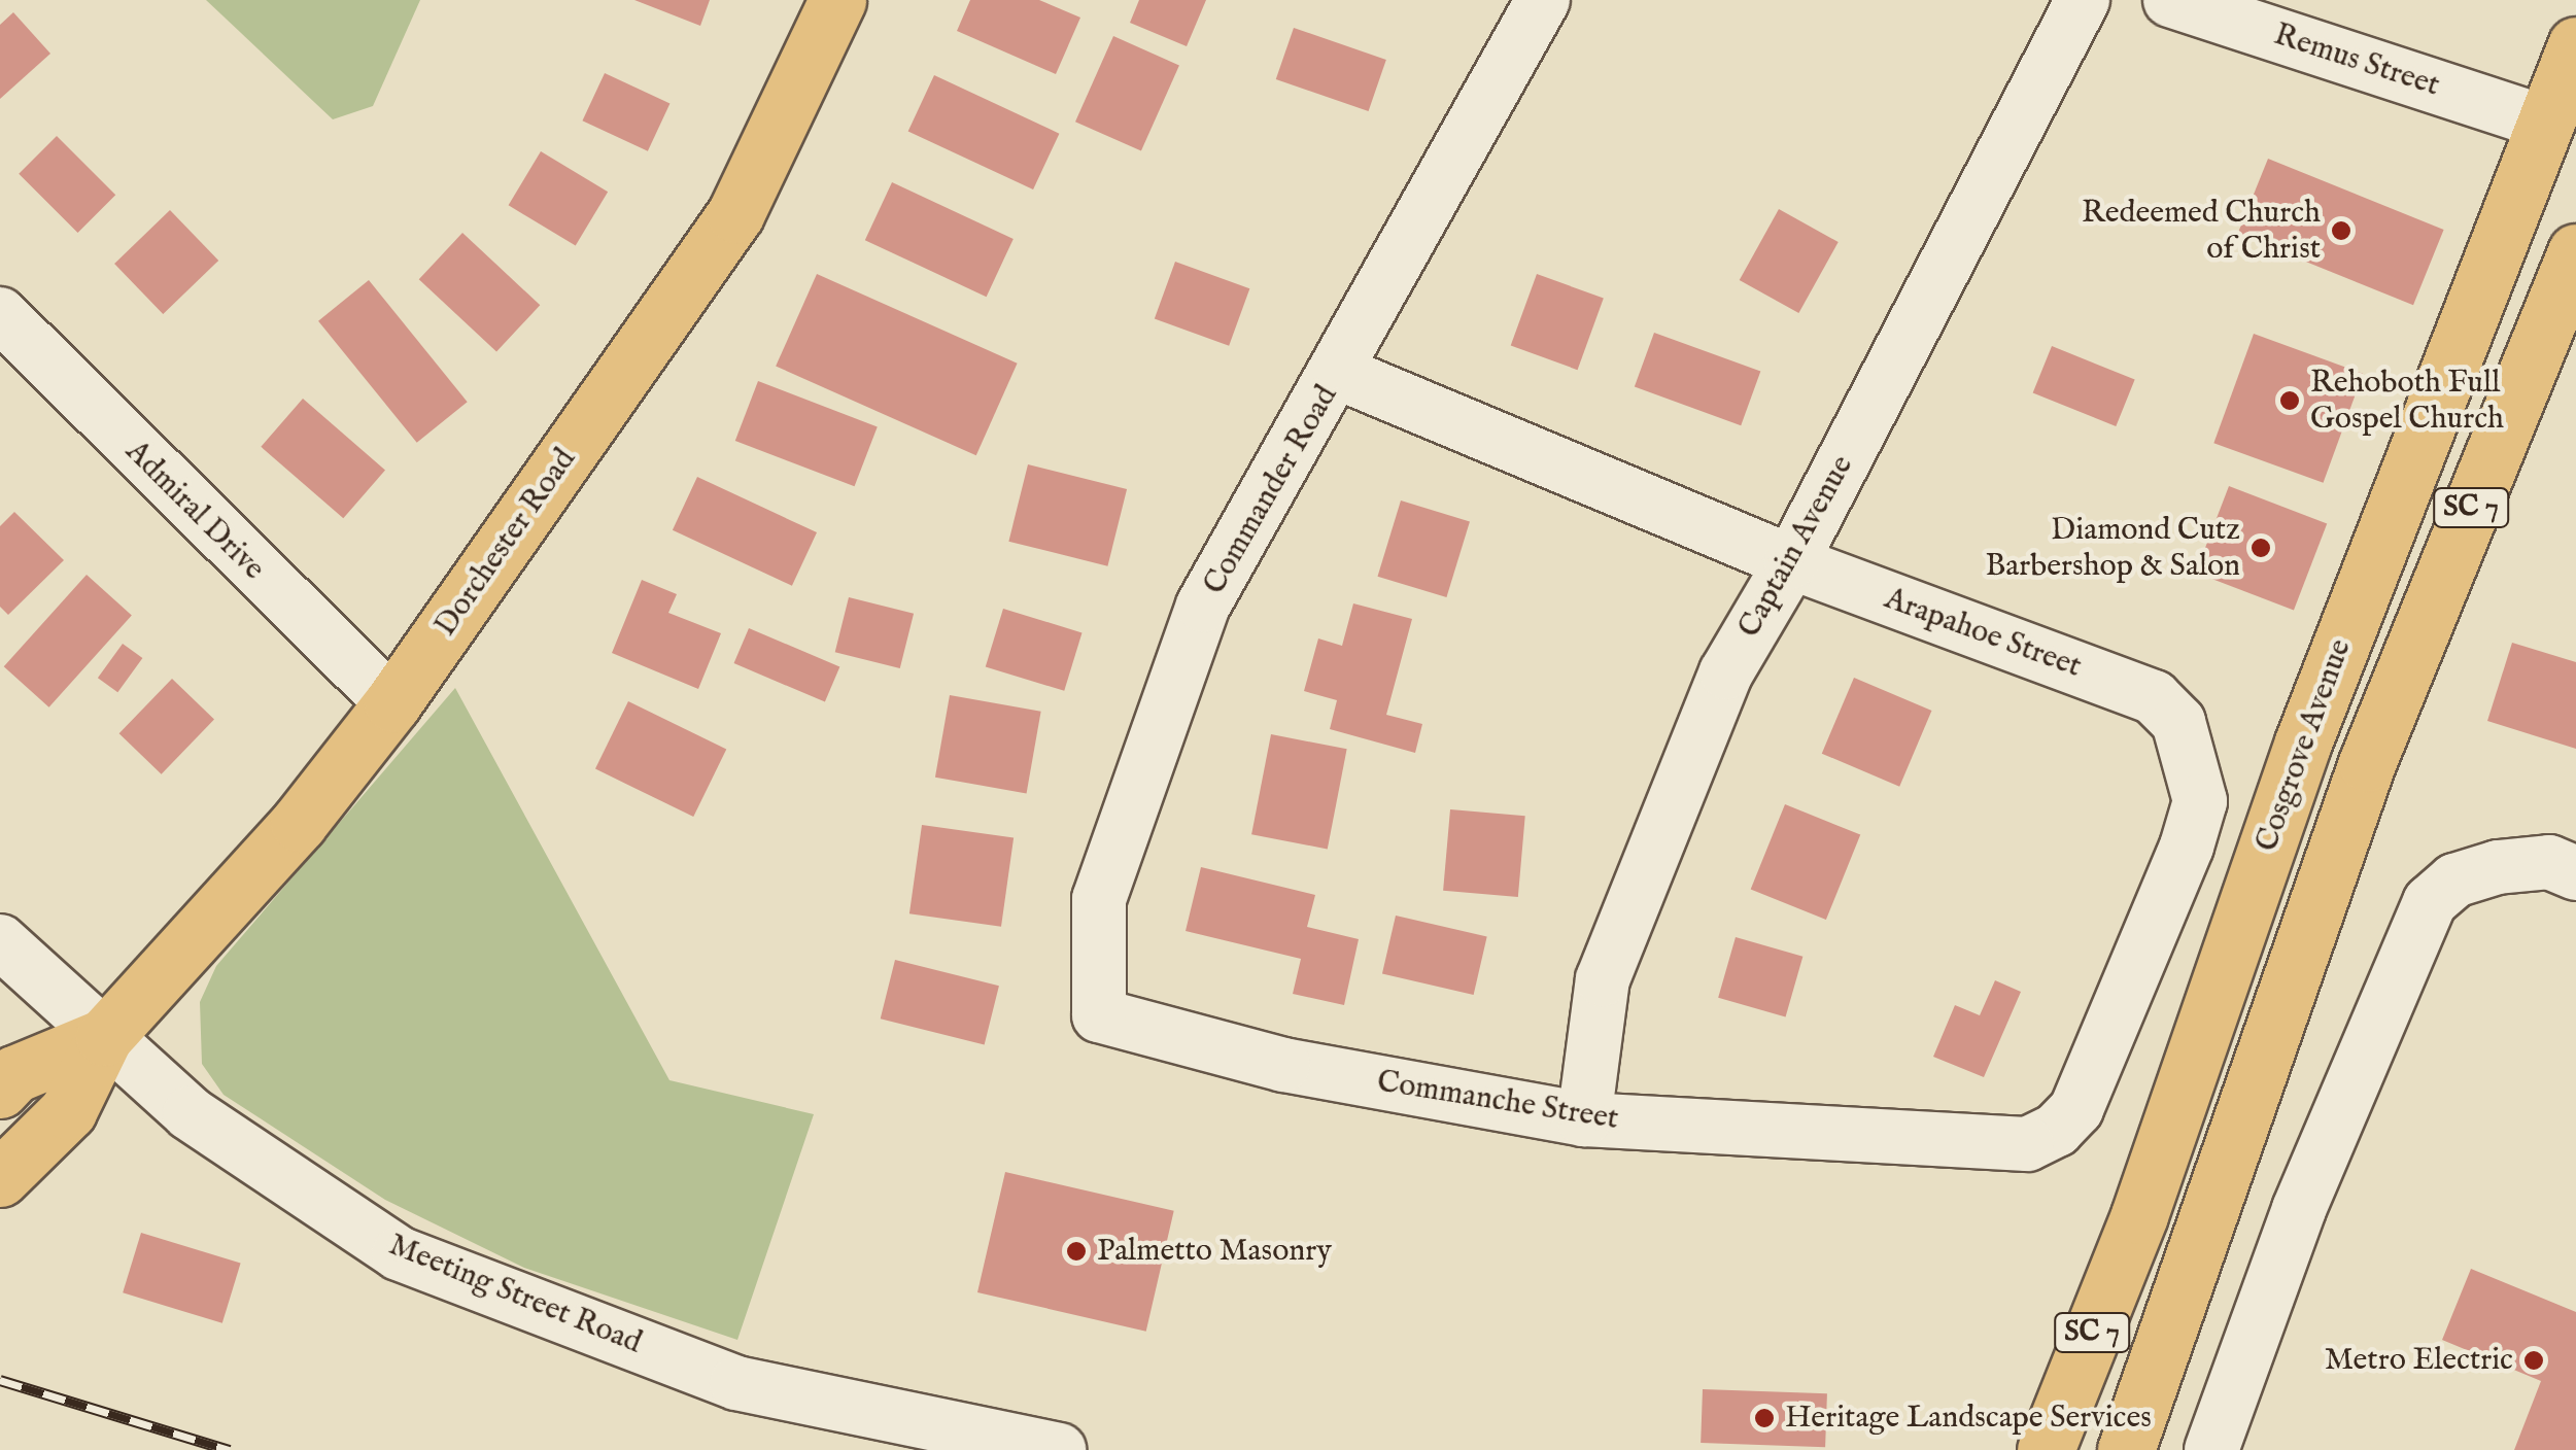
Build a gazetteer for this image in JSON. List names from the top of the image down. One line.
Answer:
{"streets":{"main road":["SC 7","Dorchester Road","Cosgrove Avenue"],"street":["Remus Street","Commander Road","Admiral Drive","Captain Avenue","Arapahoe Street","Commanche Street","Meeting Street Road"]},"crossings":[["Remus Street","Cosgrove Avenue"],["Commander Road","Arapahoe Street"],["Commander Road","Commanche Street"],["Admiral Drive","Dorchester Road"],["Dorchester Road","Meeting Street Road"],["Captain Avenue","Arapahoe Street"],["Captain Avenue","Commanche Street"],["Arapahoe Street","Commanche Street"]],"places":["Redeemed Church of Christ","Rehoboth Full Gospel Church","Diamond Cutz Barbershop & Salon","Palmetto Masonry","Metro Electric","Heritage Landscape Services"]}
